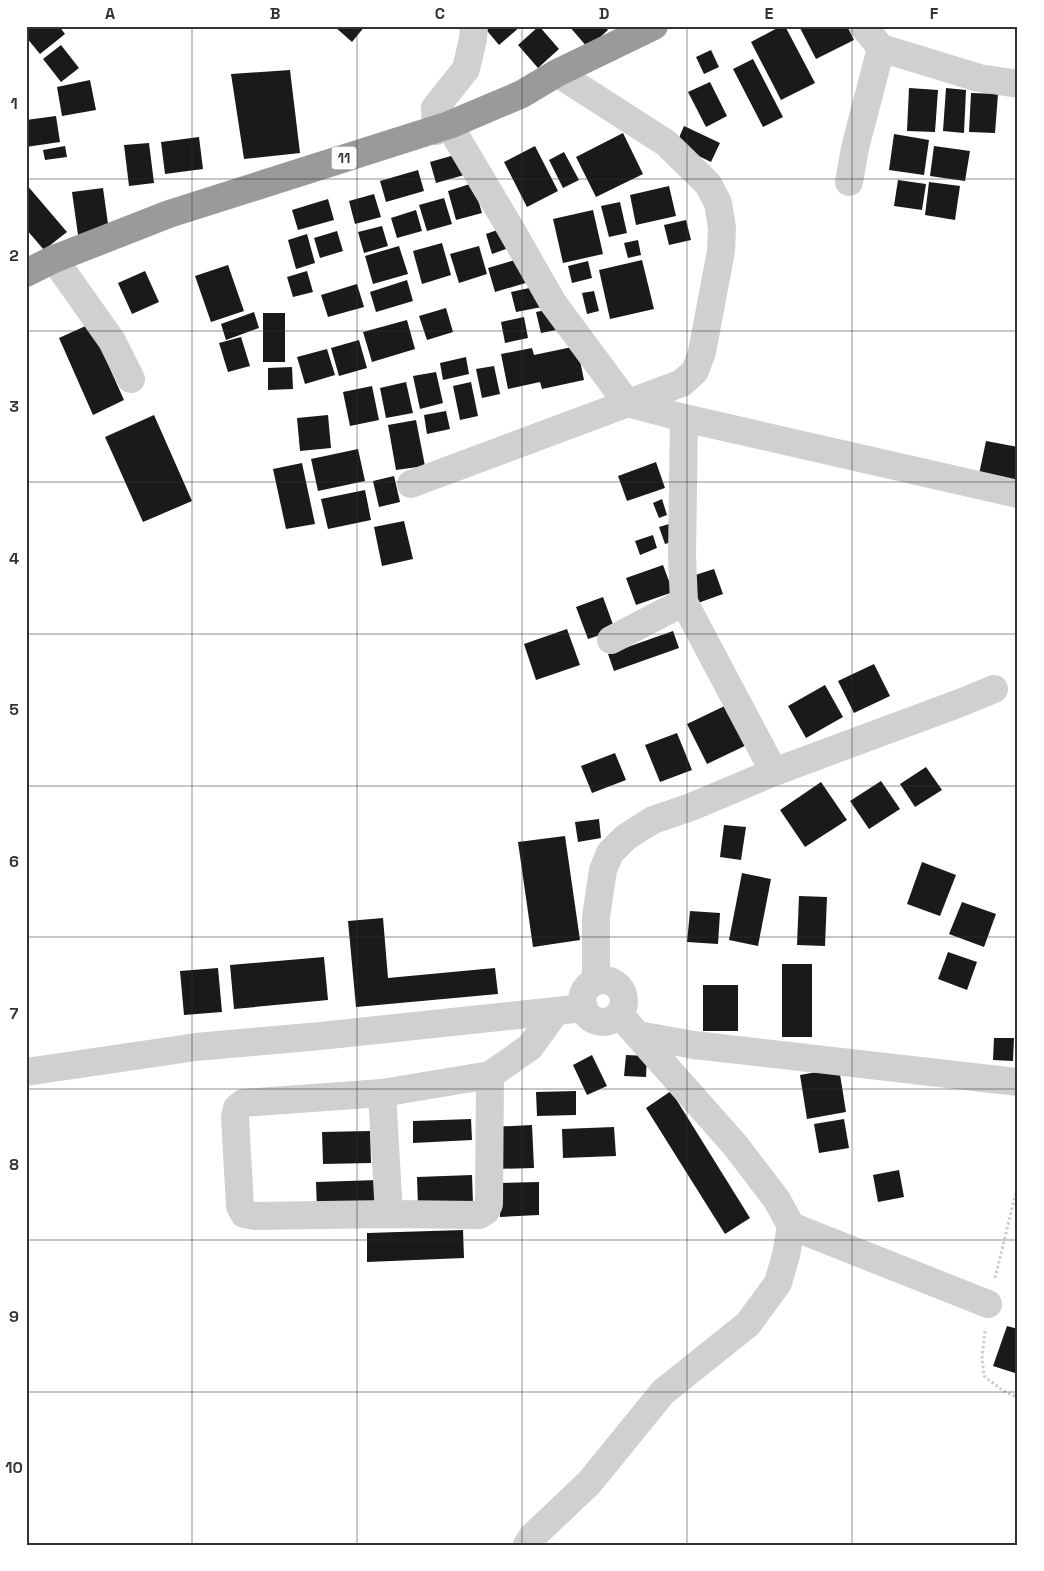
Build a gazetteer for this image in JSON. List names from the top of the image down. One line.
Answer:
{"streets":{"highway":["11"]},"grid":{"columns":["A","B","C","D","E","F"],"rows":["1","2","3","4","5","6","7","8","9","10"]}}
